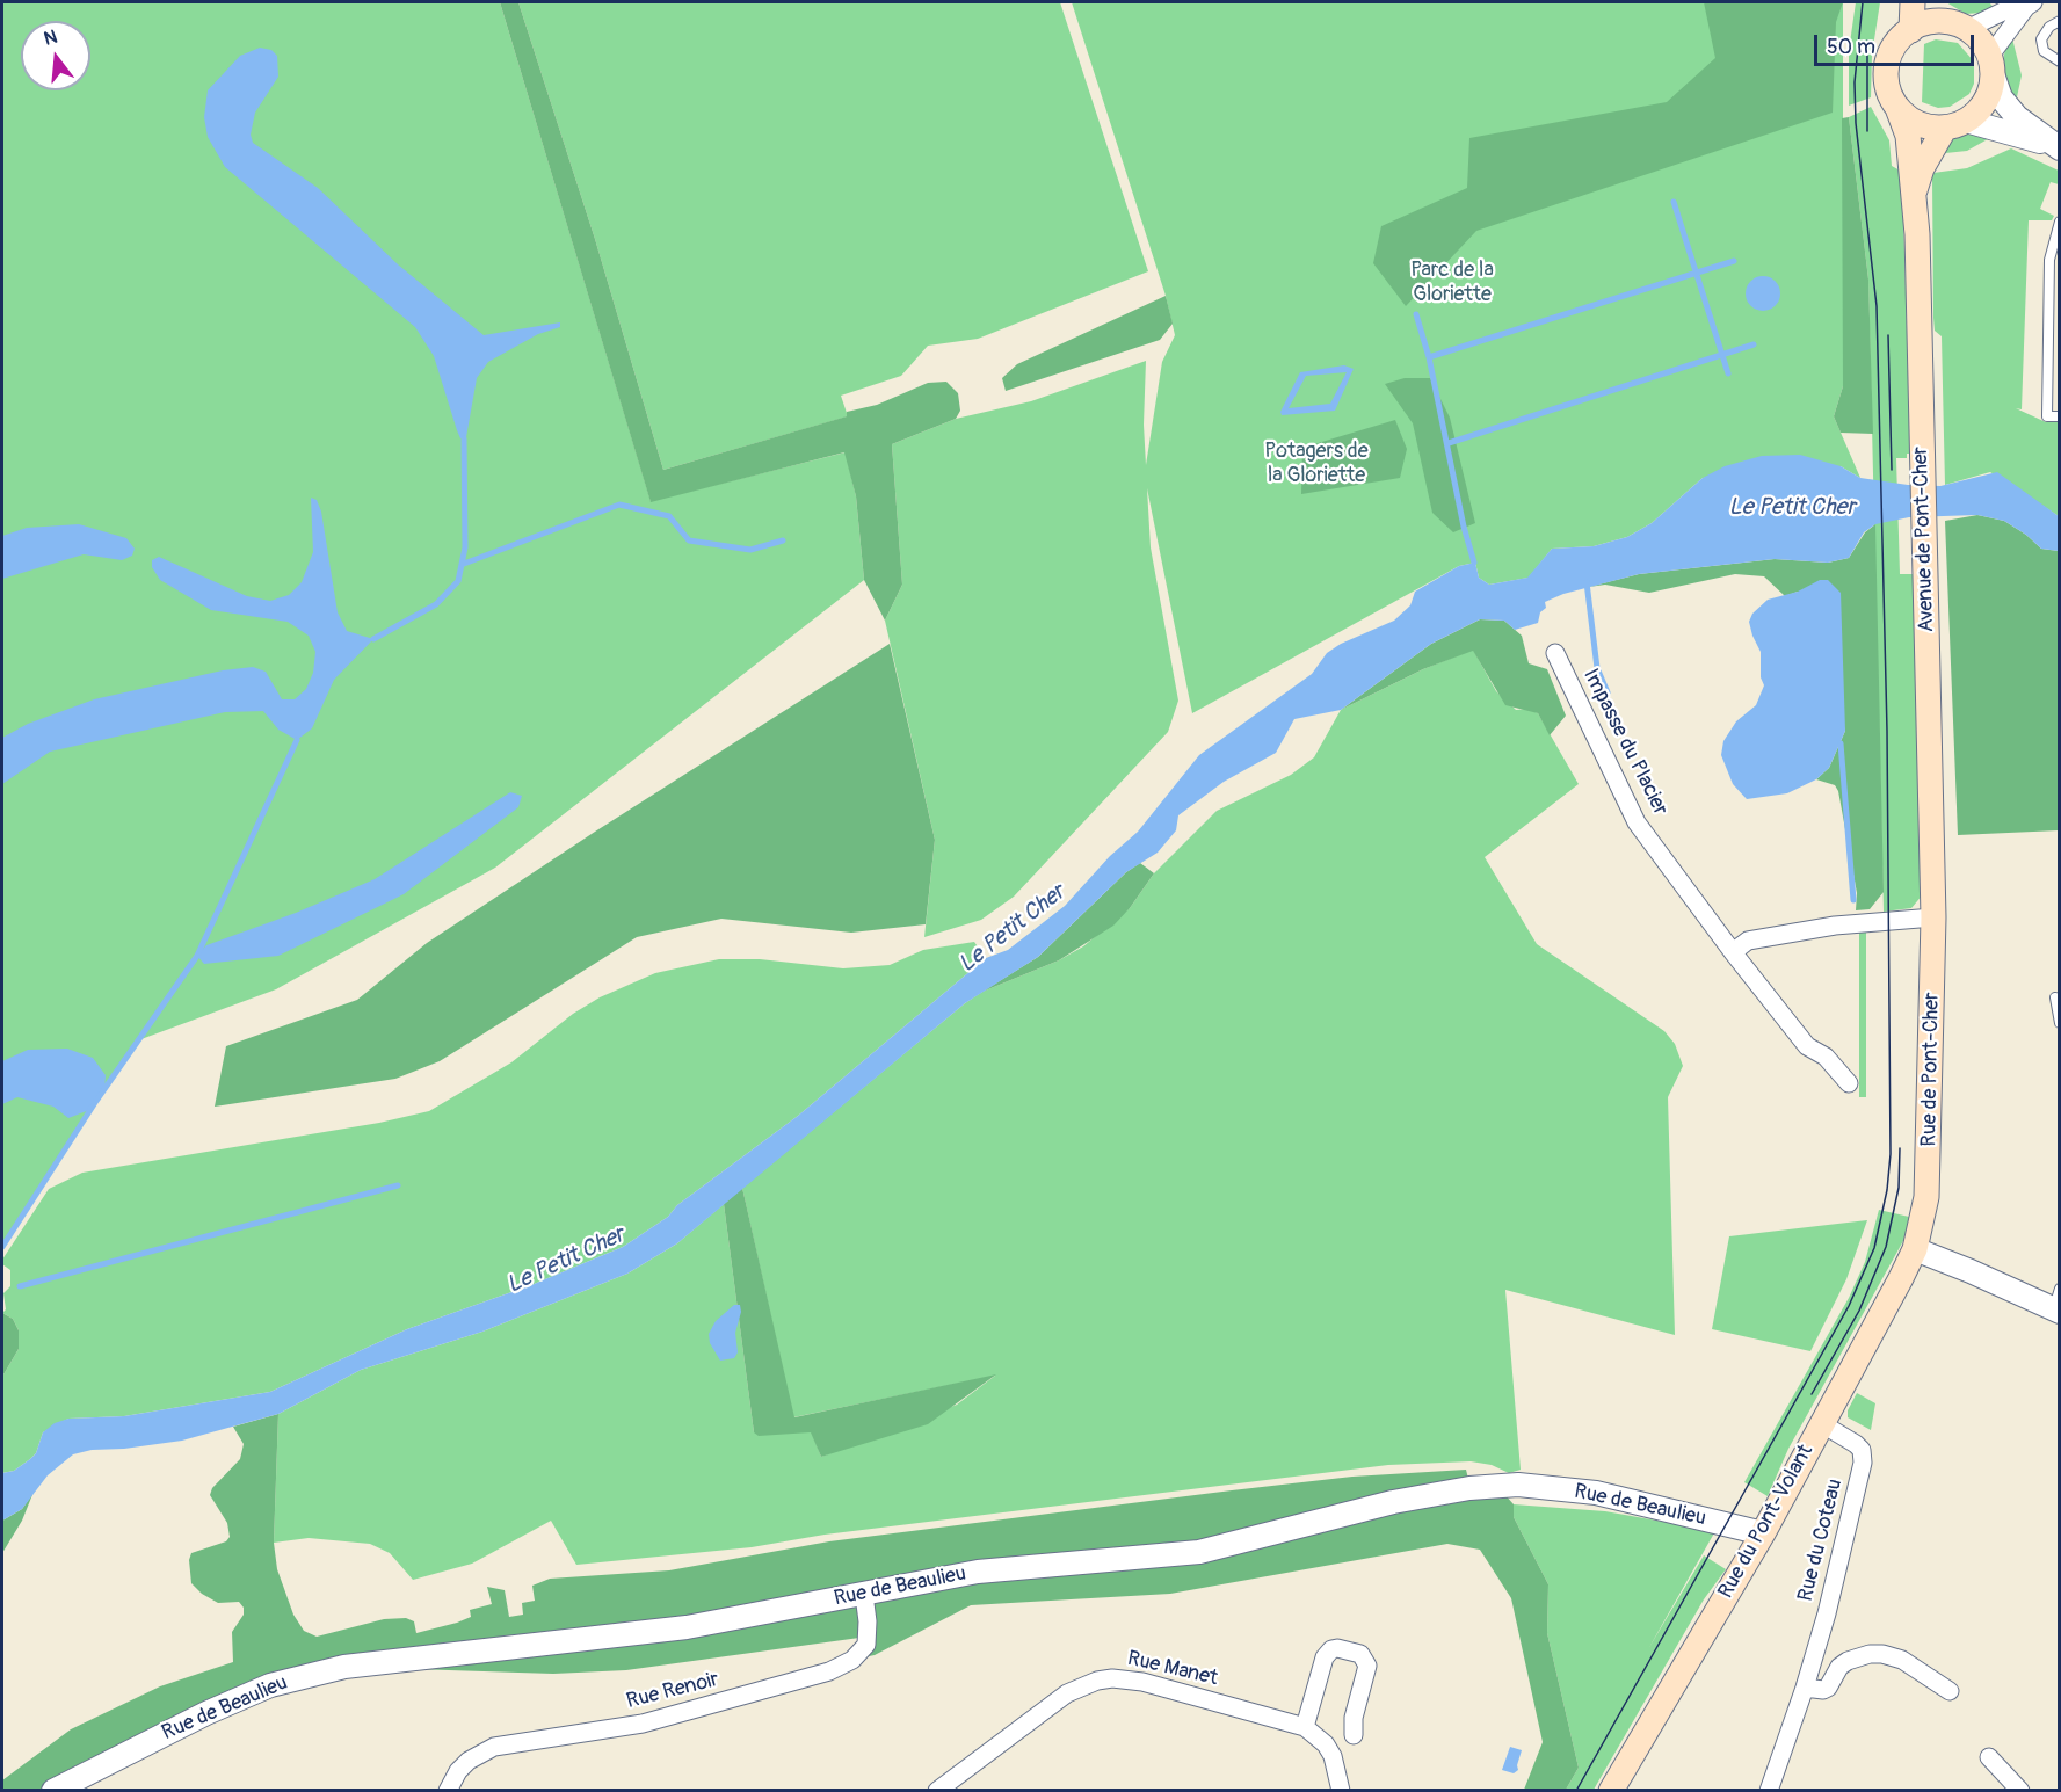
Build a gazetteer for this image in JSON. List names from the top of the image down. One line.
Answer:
{"streets":{"main road":["Avenue de Pont-Cher","Rue de Pont-Cher","Rue du Pont-Volant"],"street":["Impasse du Placier","Rue de Beaulieu","Rue du Coteau","Rue Manet","Rue Renoir"]},"crossings":[["Avenue de Pont-Cher","Rue de Pont-Cher"],["Rue de Pont-Cher","Rue du Pont-Volant"],["Rue de Beaulieu","Rue du Pont-Volant"],["Rue de Beaulieu","Rue Renoir"],["Rue du Pont-Volant","Rue du Coteau"]],"water":["Le Petit Cher"],"parks":["Parc de la Gloriette","Potagers de la Gloriette"],"scale_bar":"50 m","north":"top"}
